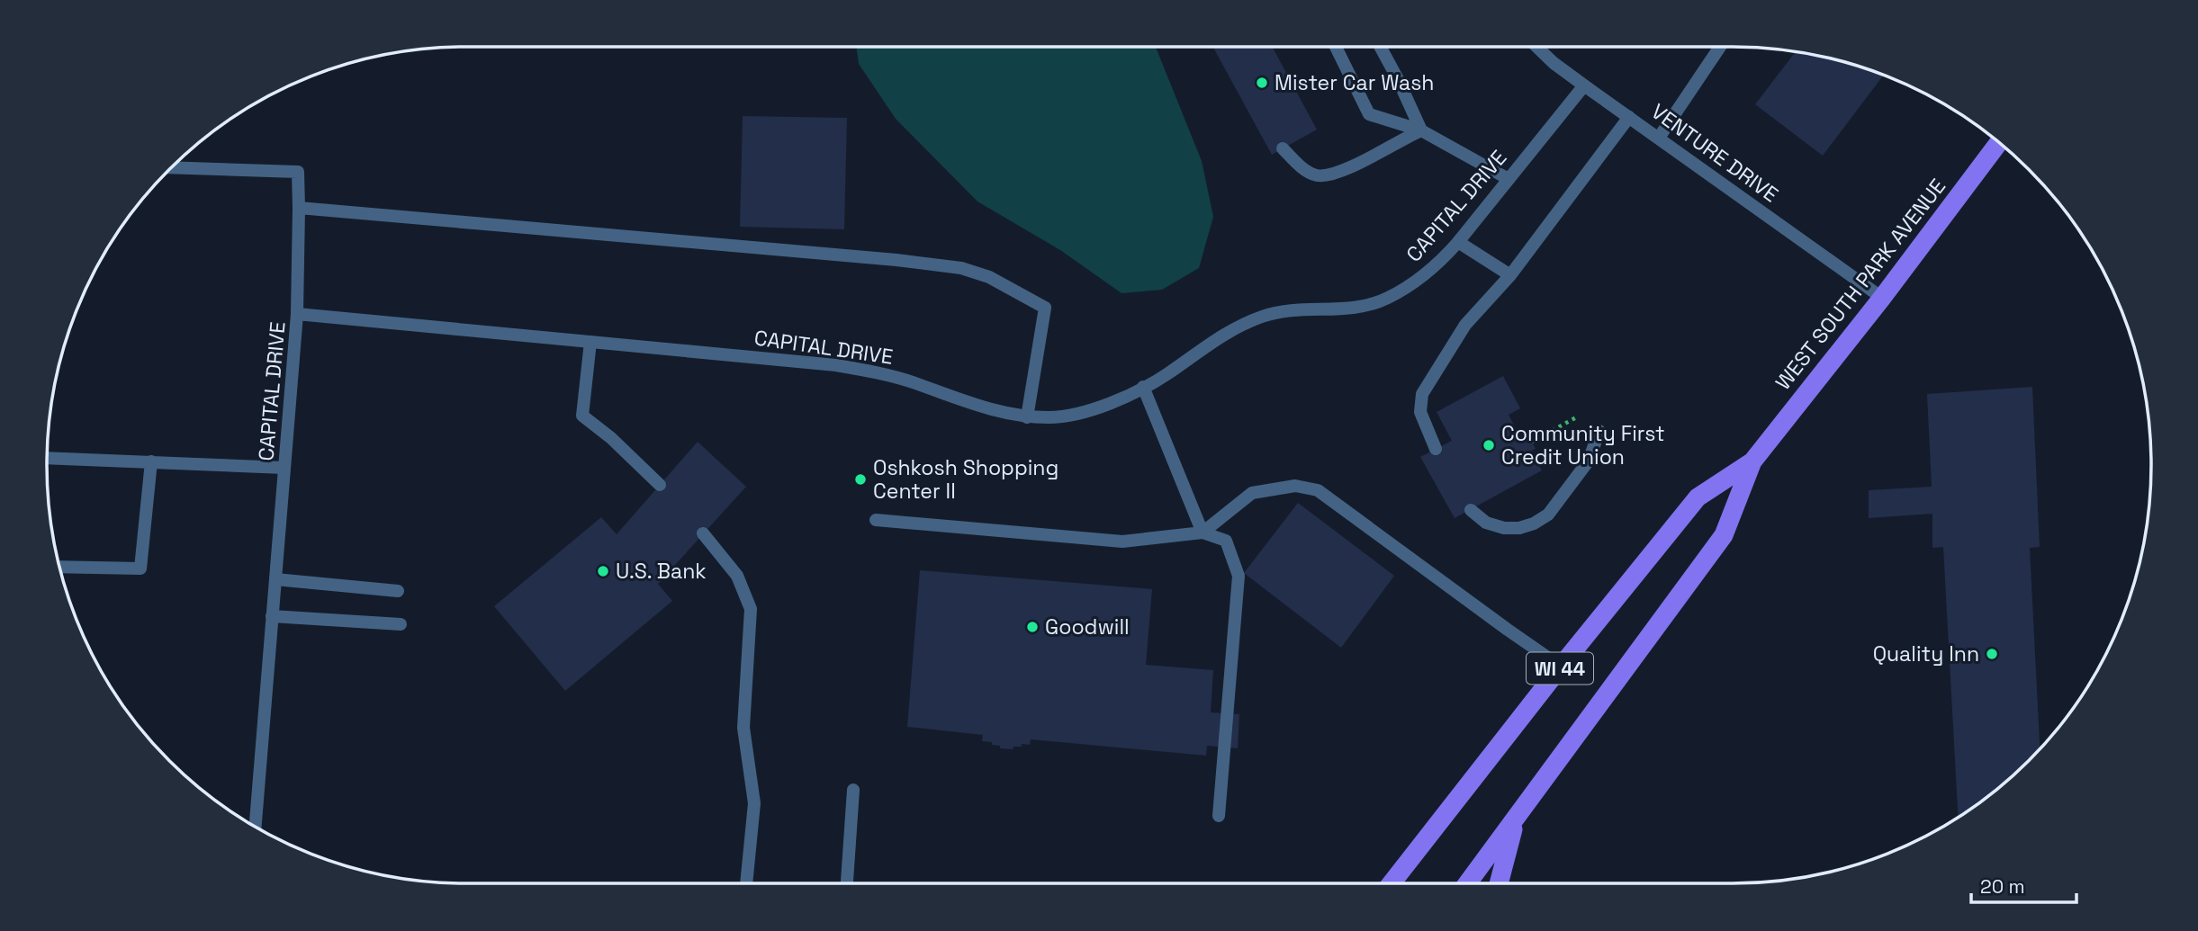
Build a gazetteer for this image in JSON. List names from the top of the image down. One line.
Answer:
{"streets":{"main road":["WEST SOUTH PARK AVENUE","WI 44"],"street":["VENTURE DRIVE","CAPITAL DRIVE"]},"crossings":[["VENTURE DRIVE","CAPITAL DRIVE"],["VENTURE DRIVE","WEST SOUTH PARK AVENUE"]],"places":["Mister Car Wash","Community First Credit Union","Oshkosh Shopping Center II","U.S. Bank","Goodwill","Quality Inn"],"scale_bar":"20 m"}
